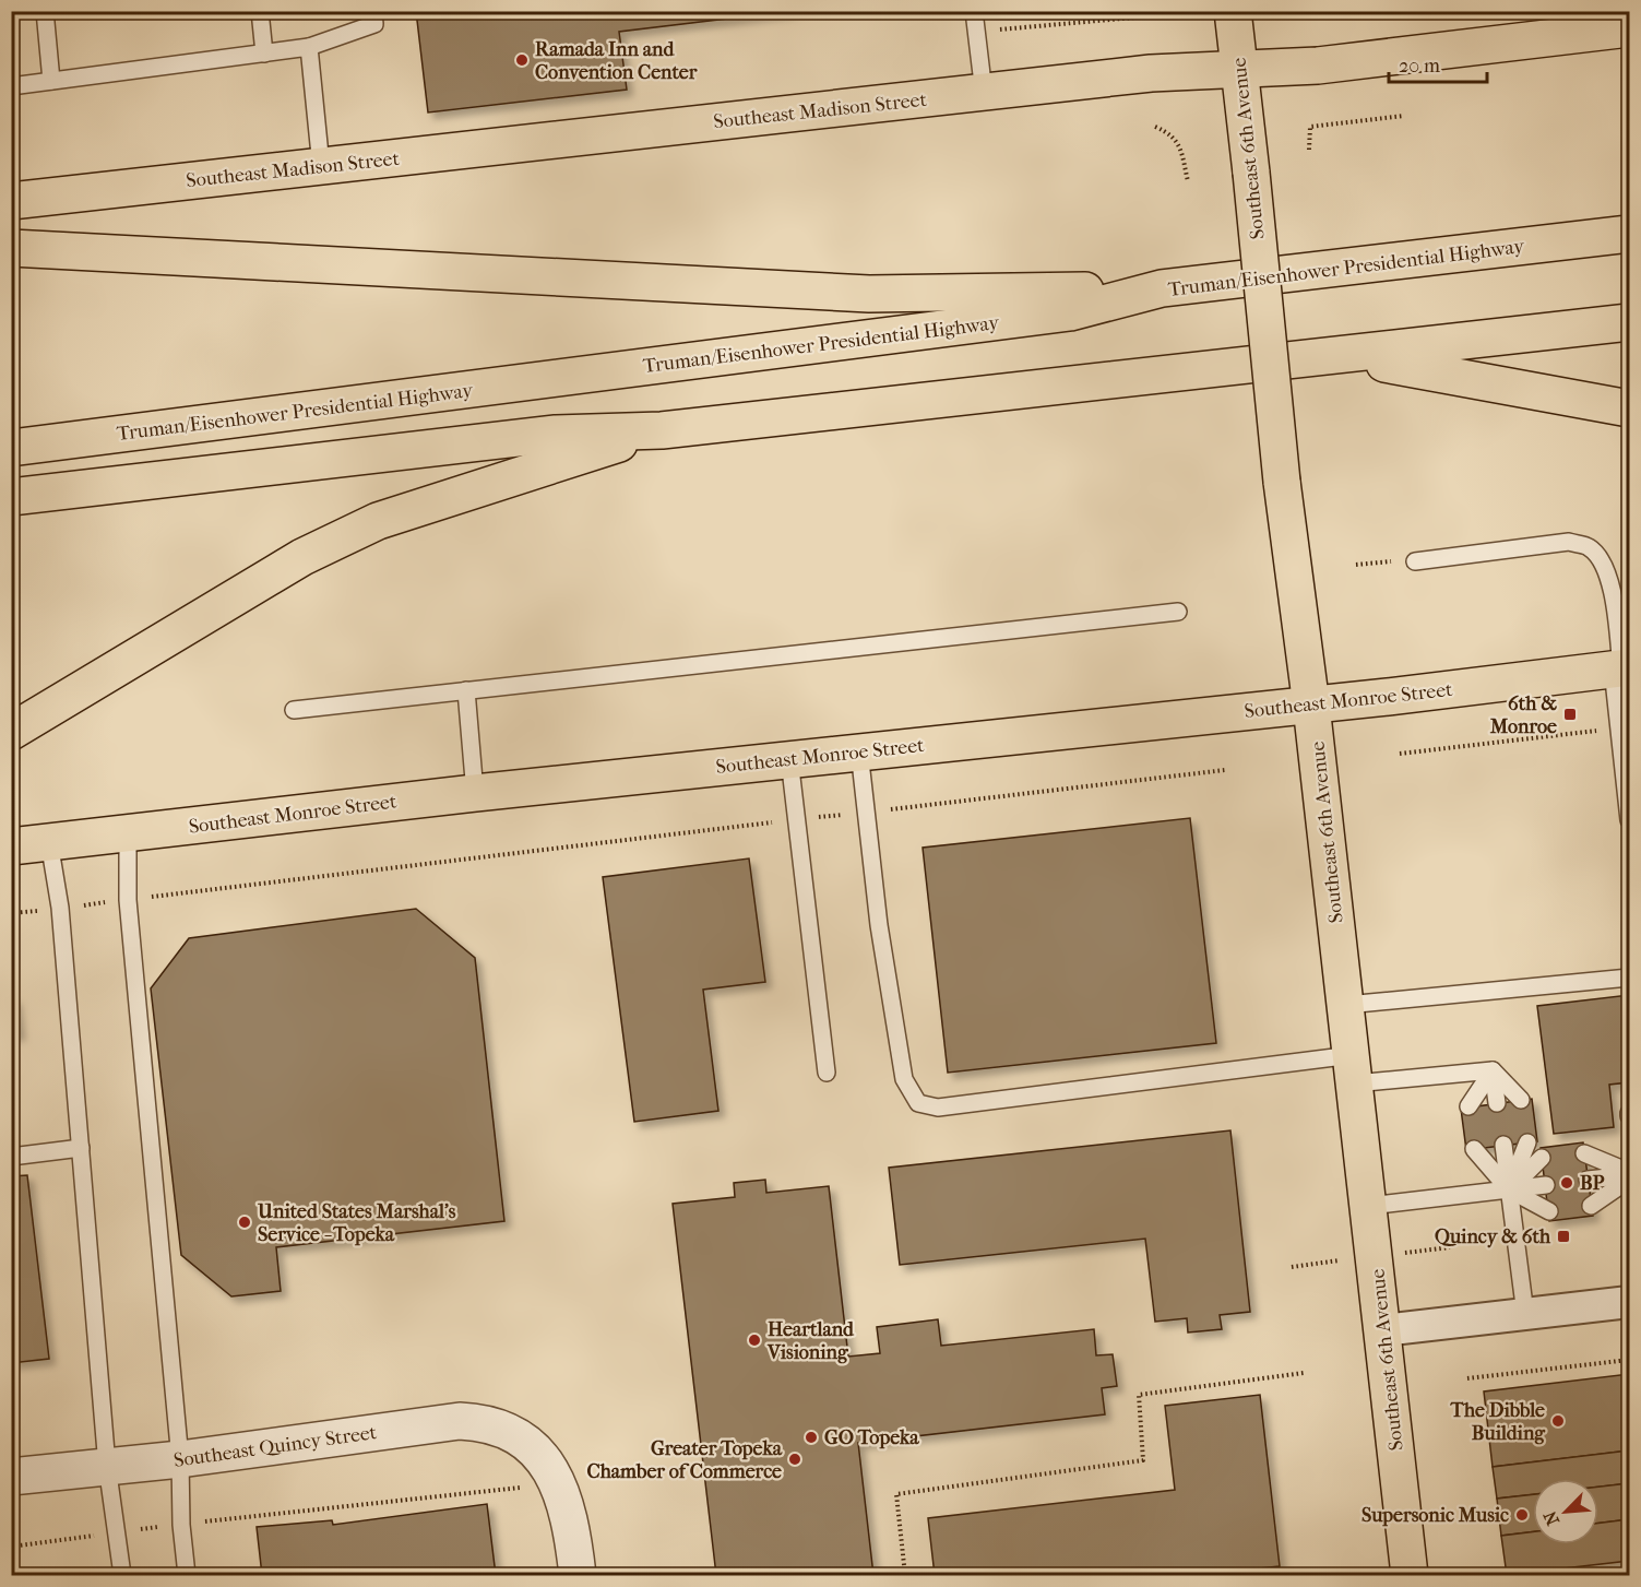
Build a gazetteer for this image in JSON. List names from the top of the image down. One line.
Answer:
{"streets":{"main road":["Southeast Madison Street","Southeast 6th Avenue","Truman/Eisenhower Presidential Highway","Southeast Monroe Street"],"street":["Southeast Quincy Street"]},"crossings":[["Southeast Madison Street","Southeast 6th Avenue"],["Southeast 6th Avenue","Southeast Monroe Street"]],"places":{"other":["Ramada Inn and Convention Center","BP","United States Marshal's Service - Topeka","Heartland Visioning","The Dibble Building","GO Topeka","Greater Topeka Chamber of Commerce","Supersonic Music"],"transit":["6th & Monroe","Quincy & 6th"]},"scale_bar":"20 m","north":"bottom left"}
